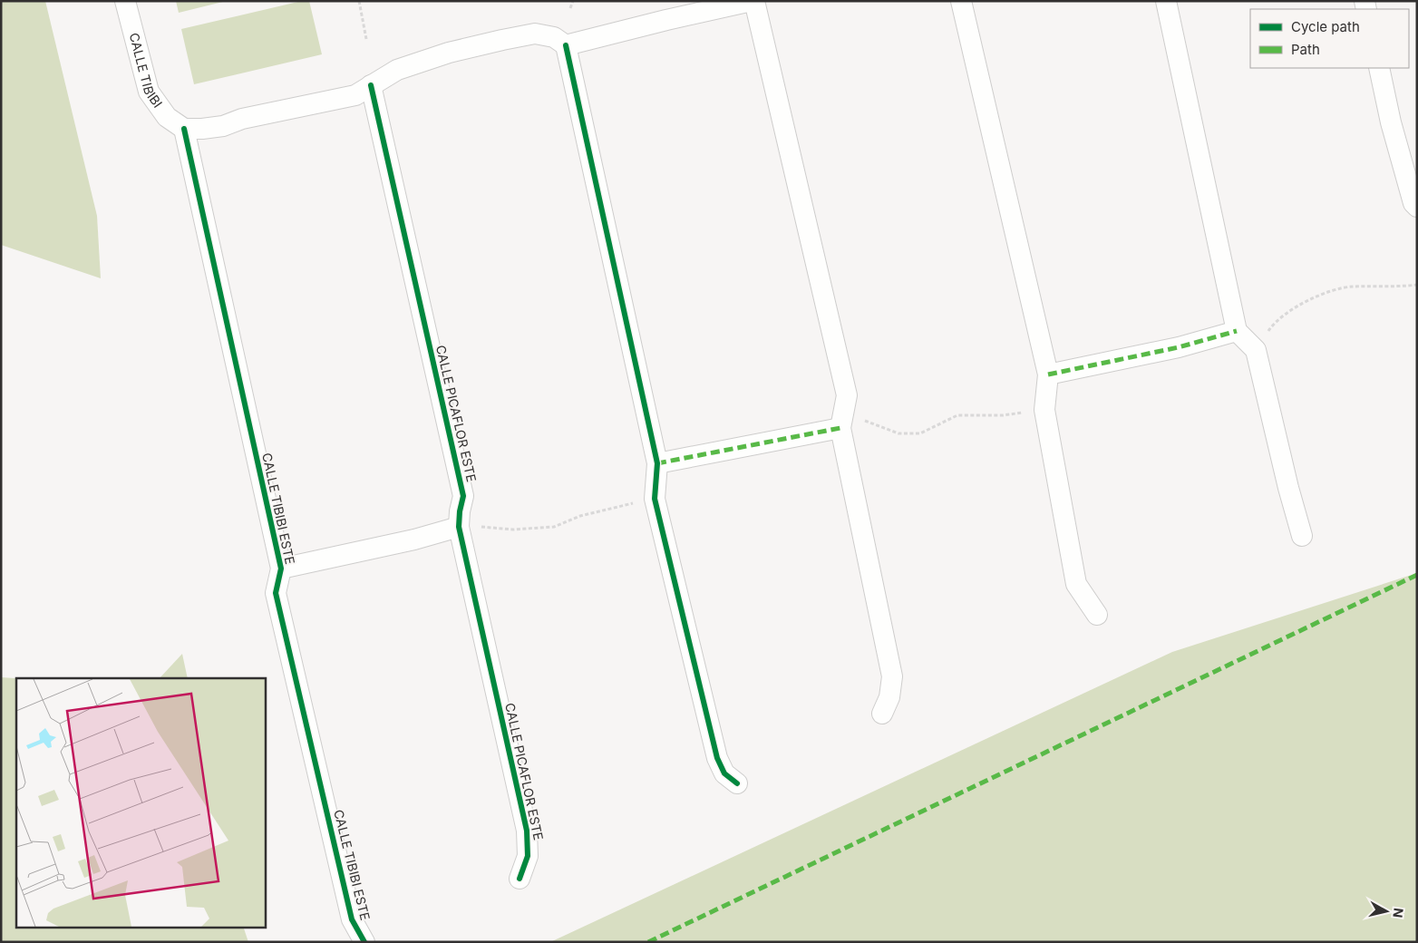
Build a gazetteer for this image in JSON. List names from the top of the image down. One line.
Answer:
{"streets":{"street":["CALLE TIBIBI","CALLE PICAFLOR ESTE","CALLE TIBIBI ESTE"]},"crossings":[["CALLE TIBIBI","CALLE TIBIBI ESTE"]],"legend":["Cycle path","Path"],"north":"right"}
